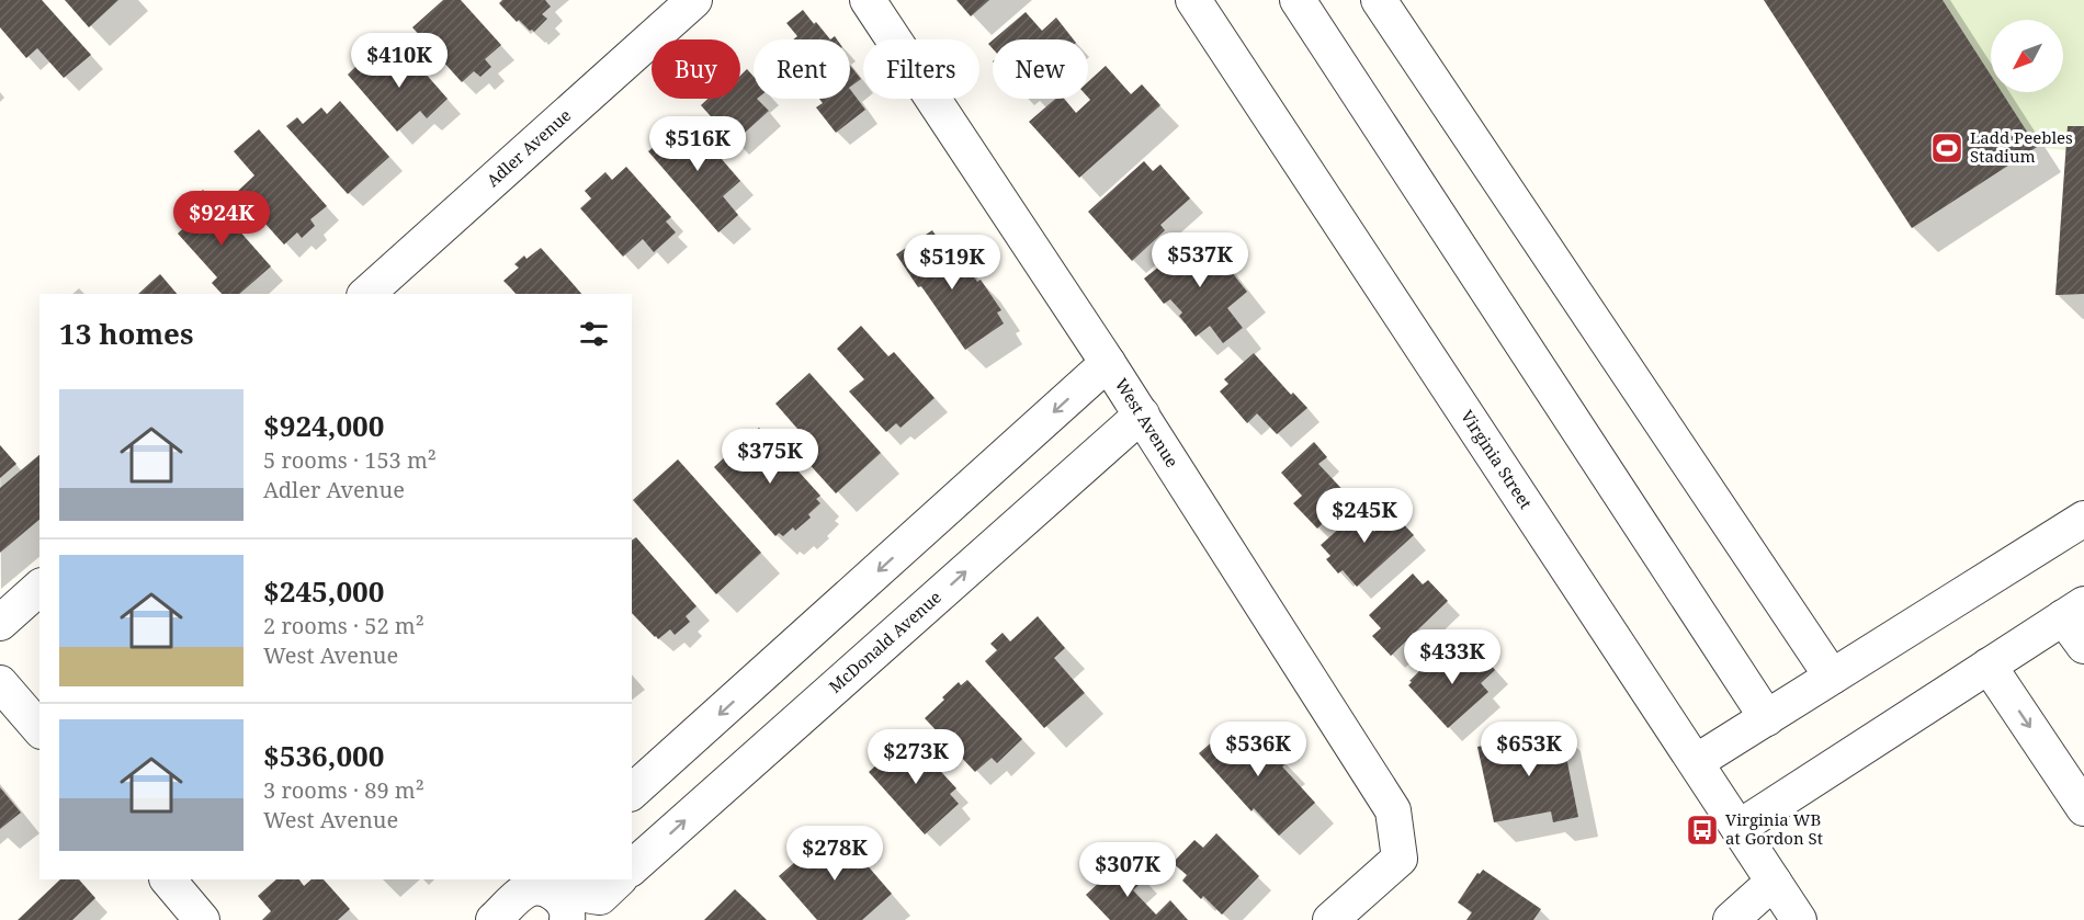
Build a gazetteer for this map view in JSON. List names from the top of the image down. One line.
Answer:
{"streets":{"street":["Adler Avenue","West Avenue","Virginia Street","McDonald Avenue"]},"crossings":[["West Avenue","McDonald Avenue"]],"places":{"sports":["Ladd Peebles Stadium"],"bus stop":["Virginia WB at Gordon St"]},"north":"bottom left","page":{"price":["$410K","$516K","$924K","$537K","$519K","$375K","$245K","$433K","$536K","$653K","$273K","$278K","$307K"],"chip":["Buy","Rent","Filters","New"],"heading":"13 homes","list":[{"name":"$924,000","note":"5 rooms · 153 m² · Adler Avenue"},{"name":"$245,000","note":"2 rooms · 52 m² · West Avenue"},{"name":"$536,000","note":"3 rooms · 89 m² · West Avenue"}]}}
